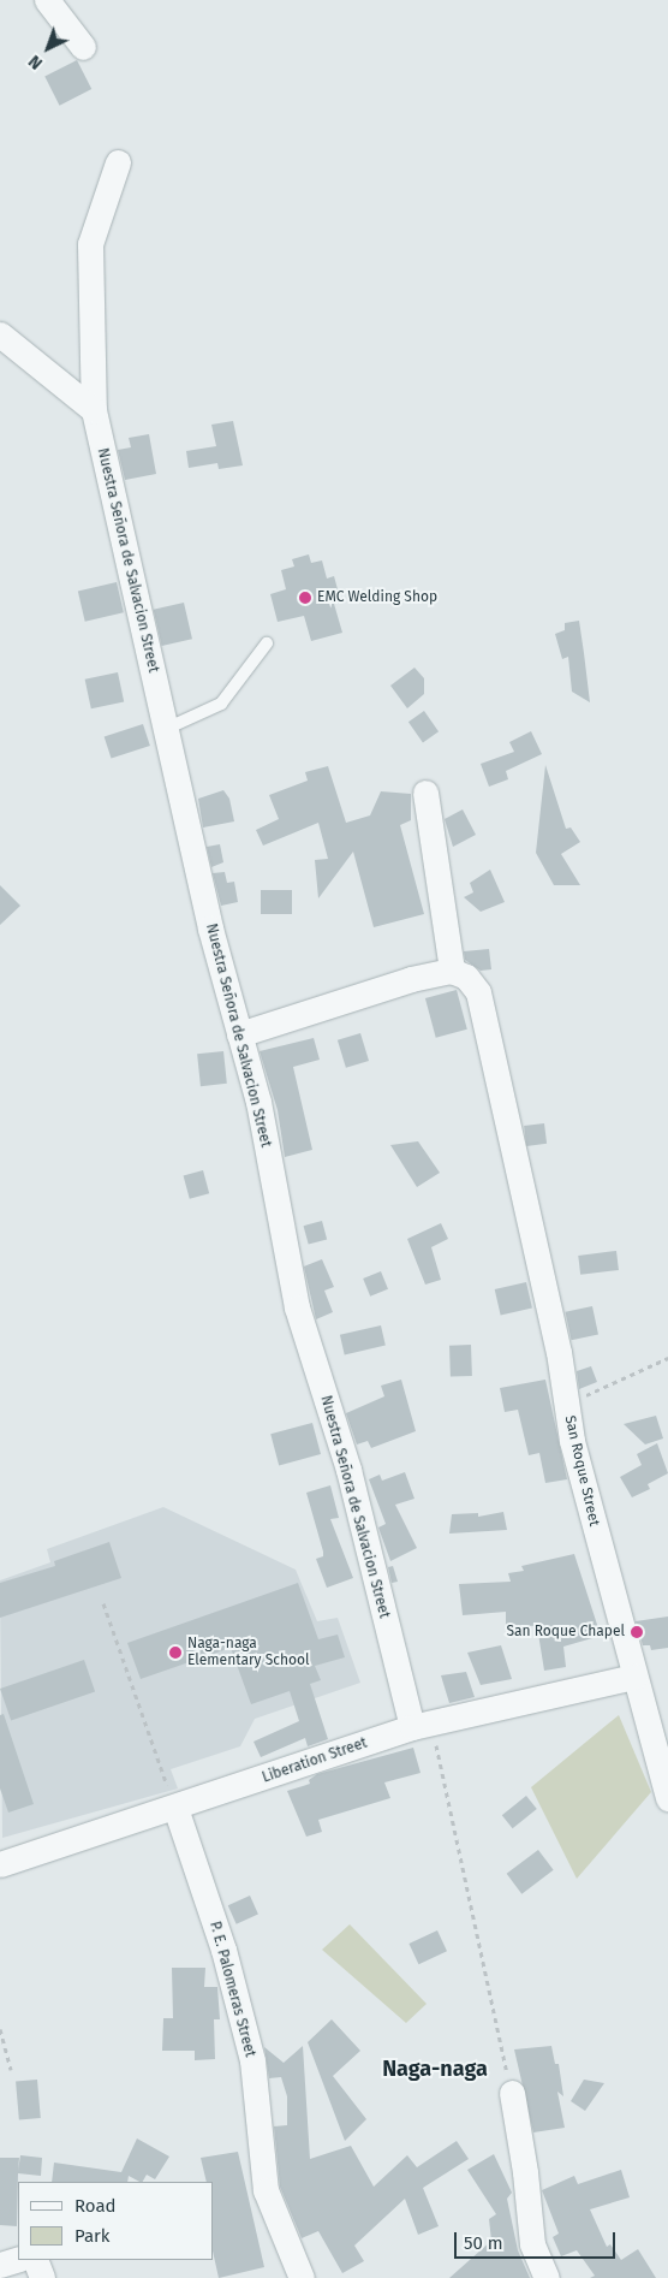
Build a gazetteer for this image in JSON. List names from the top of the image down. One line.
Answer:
{"streets":{"street":["Nuestra Señora de Salvacion Street","San Roque Street","Liberation Street","P. E. Palomeras Street"]},"crossings":[["Nuestra Señora de Salvacion Street","Liberation Street"],["San Roque Street","Liberation Street"],["Liberation Street","P. E. Palomeras Street"]],"districts":["Naga-naga"],"places":["EMC Welding Shop","San Roque Chapel","Naga-naga Elementary School"],"legend":["Road","Park"],"scale_bar":"50 m","north":"bottom left"}
